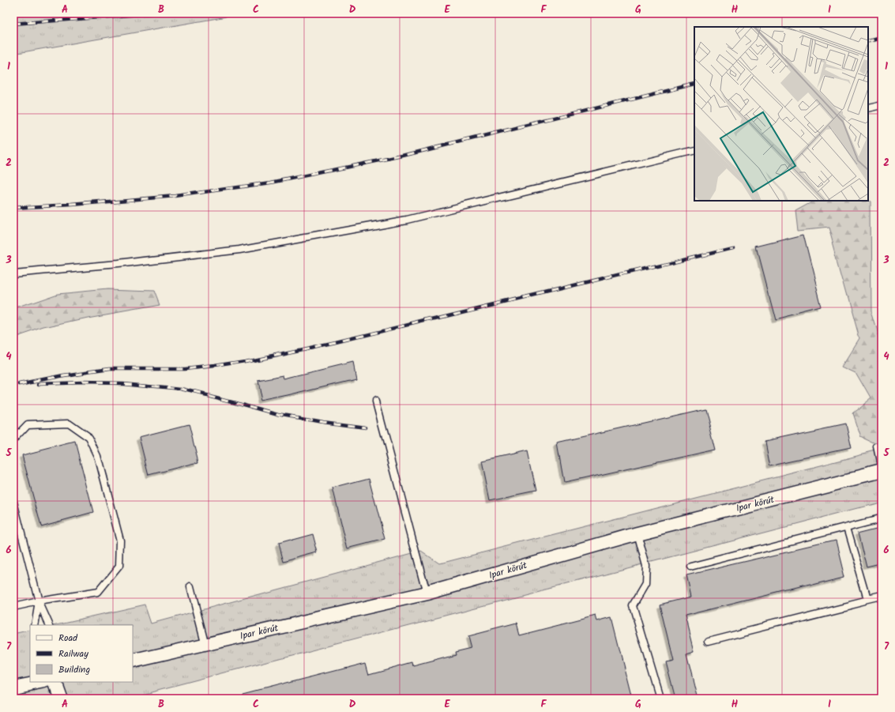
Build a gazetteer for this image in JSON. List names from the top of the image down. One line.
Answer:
{"streets":{"street":["Ipar körút"]},"legend":["Road","Railway","Building"],"grid":{"columns":["A","B","C","D","E","F","G","H","I"],"rows":["1","2","3","4","5","6","7"]}}
